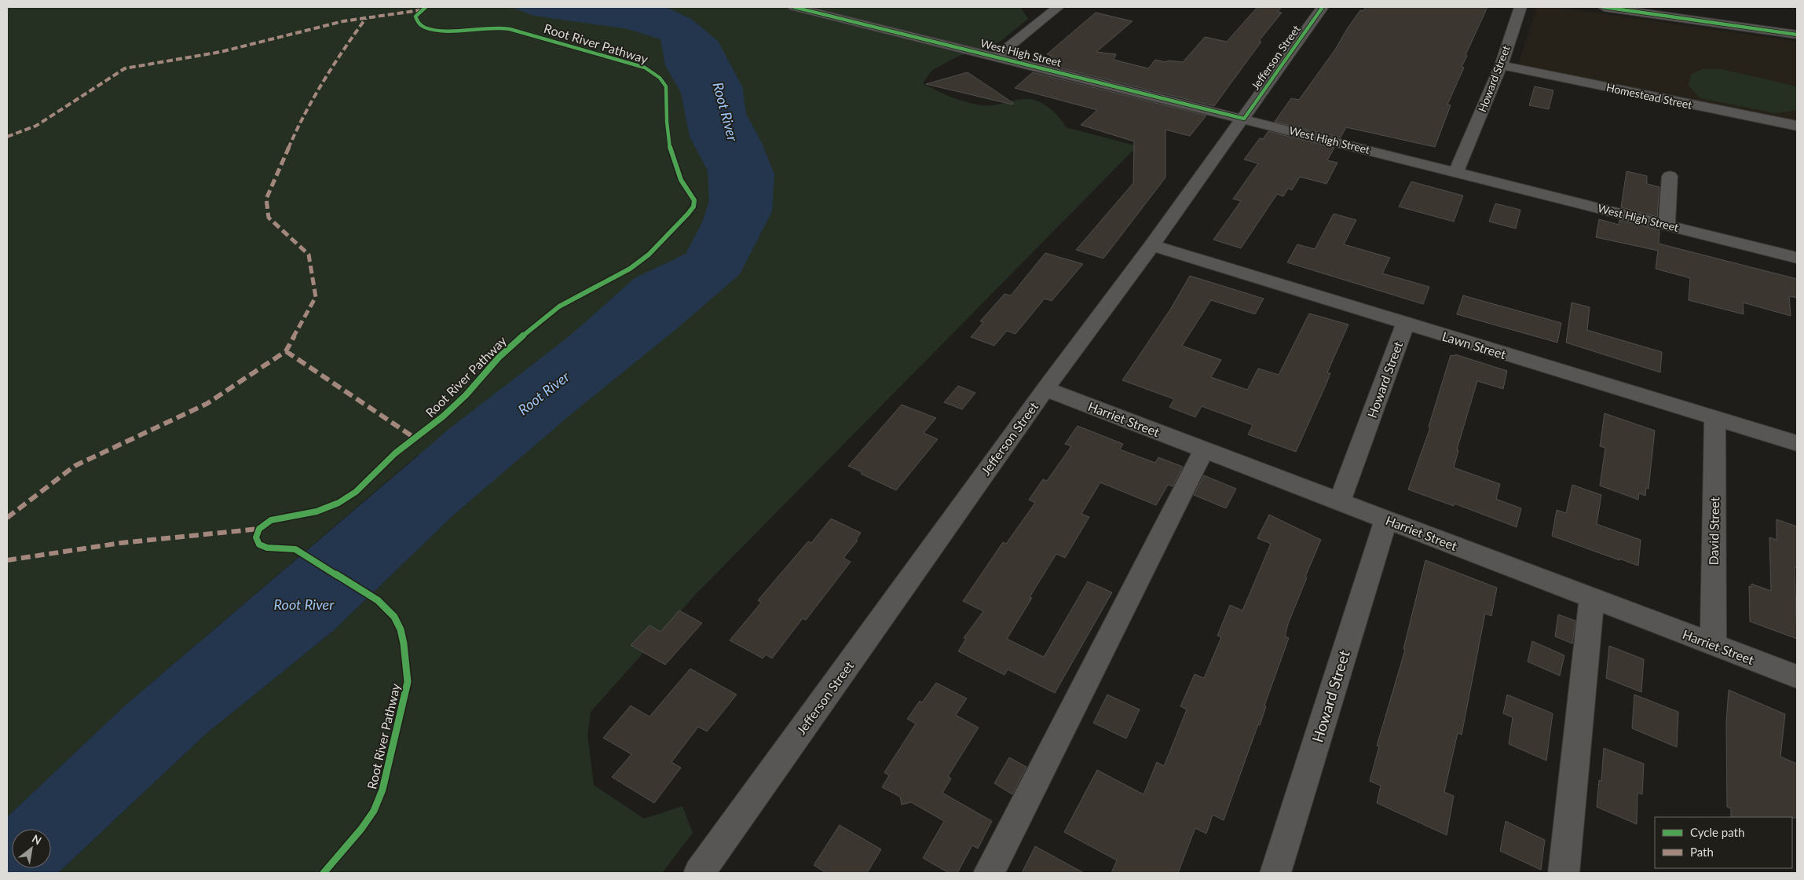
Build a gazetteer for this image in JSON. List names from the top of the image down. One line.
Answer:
{"streets":{"street":["West High Street","Jefferson Street","Howard Street","Homestead Street","Lawn Street","Harriet Street","David Street"],"cycle path":["Root River Pathway"]},"crossings":[["West High Street","Jefferson Street"],["West High Street","Howard Street"],["Jefferson Street","Lawn Street"],["Jefferson Street","Harriet Street"],["Howard Street","Homestead Street"],["Howard Street","Lawn Street"],["Howard Street","Harriet Street"],["Lawn Street","David Street"],["Harriet Street","David Street"]],"water":["Root River"],"legend":["Cycle path","Path"],"north":"top right"}
